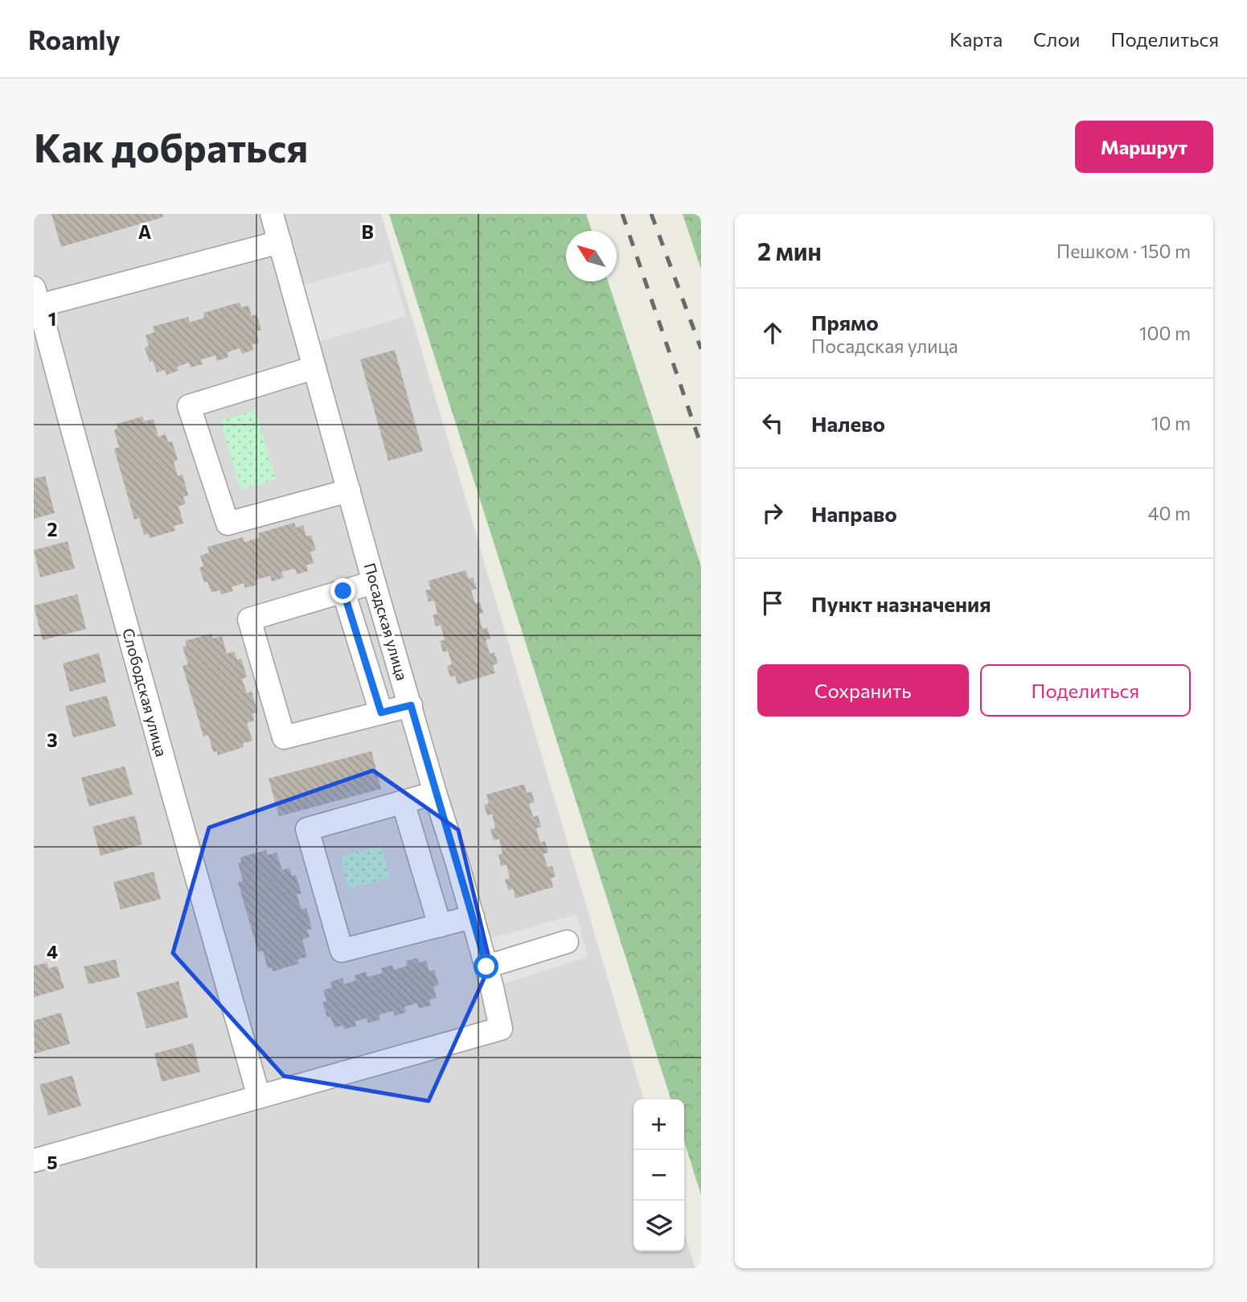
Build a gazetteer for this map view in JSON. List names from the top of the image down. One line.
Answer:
{"streets":{"street":["Посадская улица","Слободская улица"]},"crossings":[["Посадская улица","Слободская улица"]],"north":"top left","page":{"header":"Roamly","nav":["Карта","Слои","Поделиться"],"buttons":["Маршрут",["Сохранить","Поделиться"]],"title":"Как добраться","heading":["2 мин","Пешком · 150 m"],"list":[["Прямо","Посадская улица","100 m"],["Налево","10 m"],["Направо","40 m"],"Пункт назначения"],"map_buttons":["+","−"]},"grid":{"columns":["A","B"],"rows":["1","2","3","4","5"]}}
